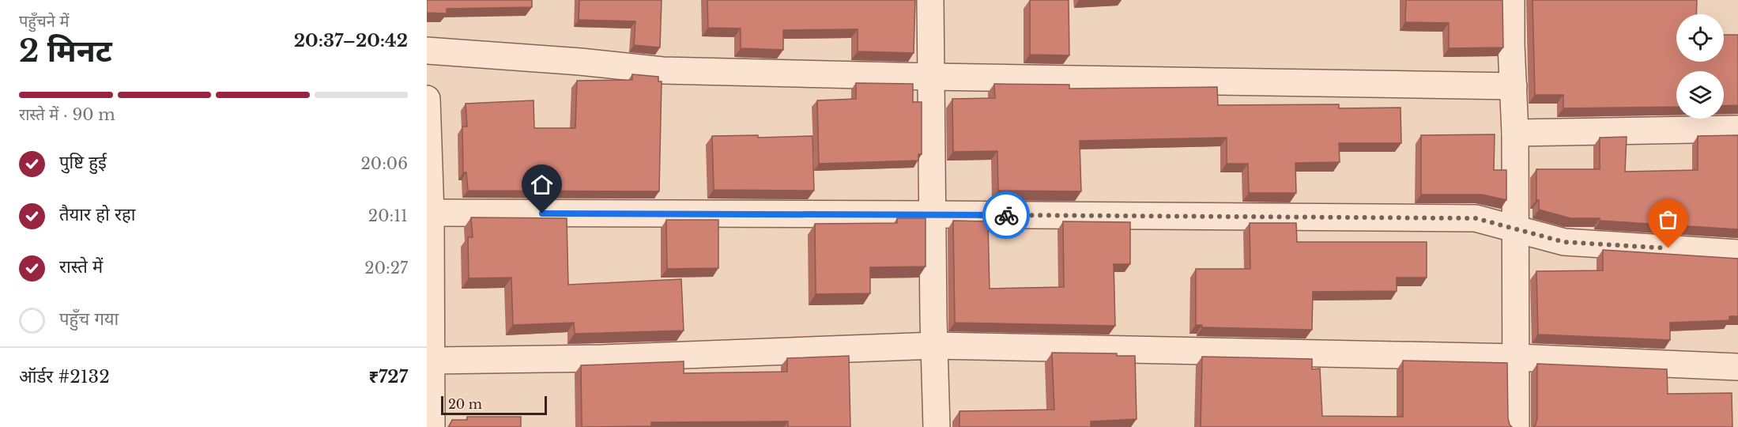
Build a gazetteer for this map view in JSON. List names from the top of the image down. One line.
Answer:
{"scale_bar":"20 m","page":{"heading":["2 मिनट","पहुँचने में","20:37–20:42"],"panel":["ऑर्डर #2132","₹727"],"bar":"रास्ते में · 90 m","list":[["पुष्टि हुई","20:06"],["तैयार हो रहा","20:11"],["रास्ते में","20:27"],"पहुँच गया"],"scale":"20 m"}}
